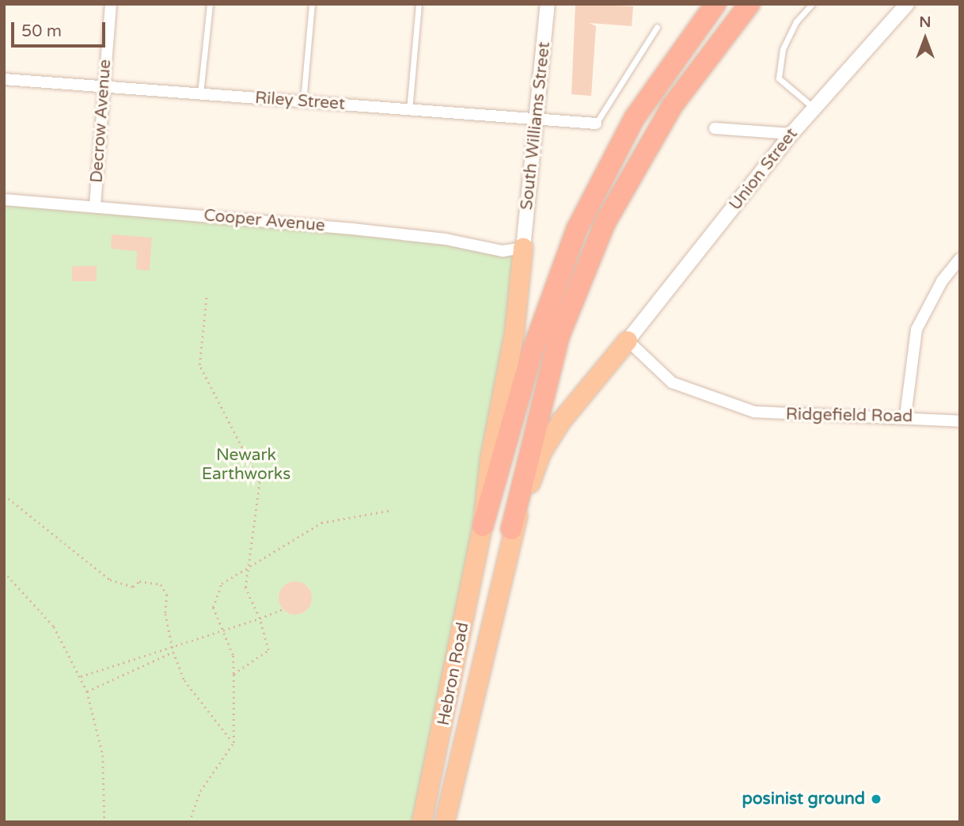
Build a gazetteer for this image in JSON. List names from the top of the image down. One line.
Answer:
{"streets":{"highway":["Hebron Road"],"street":["Riley Street","Decrow Avenue","South Williams Street","Union Street","Cooper Avenue","Ridgefield Road"]},"crossings":[["Riley Street","Decrow Avenue"],["Riley Street","South Williams Street"],["Decrow Avenue","Cooper Avenue"],["South Williams Street","Cooper Avenue"],["South Williams Street","Hebron Road"],["Union Street","Ridgefield Road"],["Union Street","Hebron Road"],["Cooper Avenue","Hebron Road"],["Ridgefield Road","Hebron Road"]],"parks":["Newark Earthworks"],"places":["posinist ground"],"scale_bar":"50 m","north":"top"}
